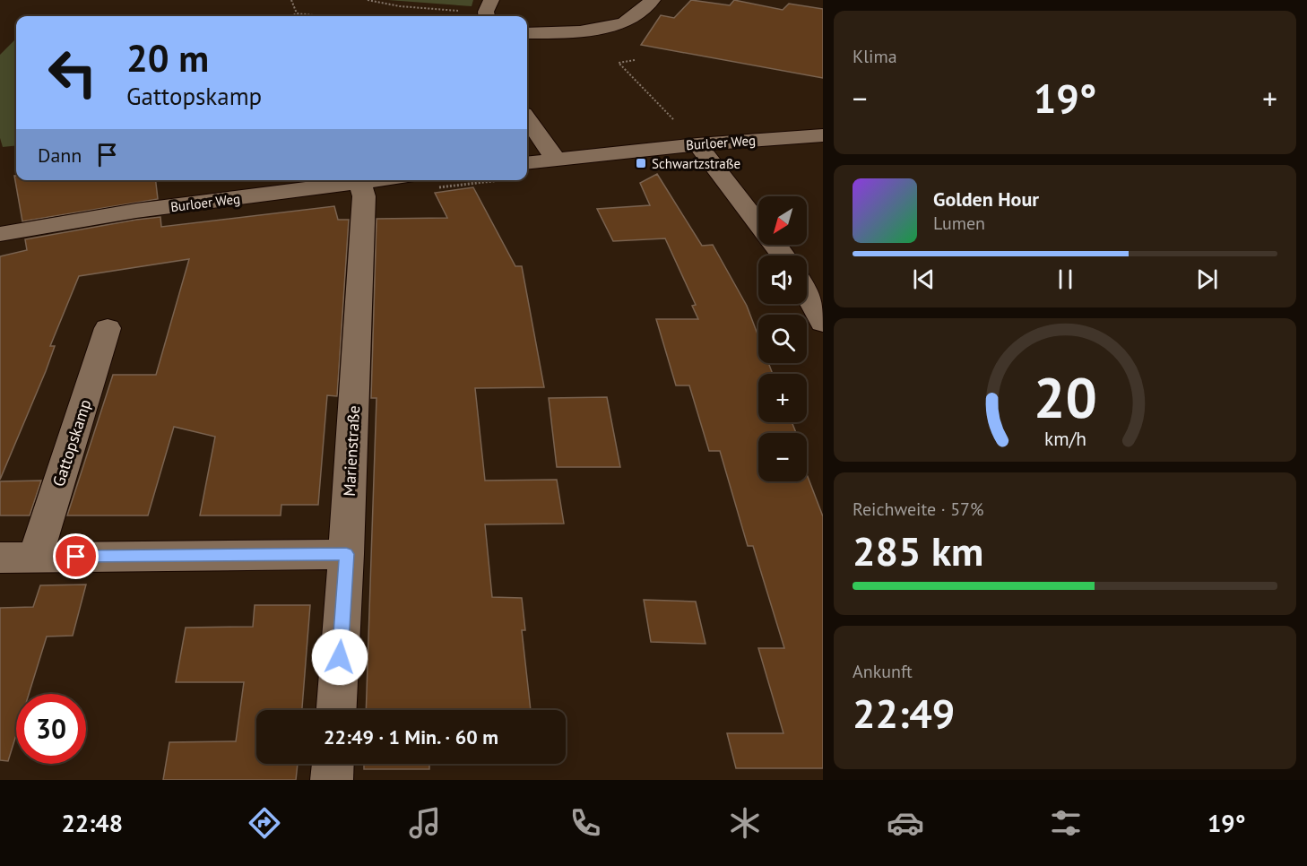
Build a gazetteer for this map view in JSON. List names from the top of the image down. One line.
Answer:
{"streets":{"street":["Burloer Weg","Gattopskamp","Marienstraße"]},"crossings":[["Burloer Weg","Marienstraße"]],"places":{"transit":["Schwartzstraße"]},"north":"bottom left","page":{"tile":["Klima",["Reichweite · 57%","285 km"],["Ankunft","22:49"]],"turn":["20 m","Gattopskamp"],"heat":["−","19°","+"],"then":"Dann","song":["Golden Hour","Lumen"],"map_buttons":["+","−"],"limit":"30","trip":"22:49 · 1 Min. · 60 m","tabs":["22:48","19°"],"gauge":["20","km/h"]}}
